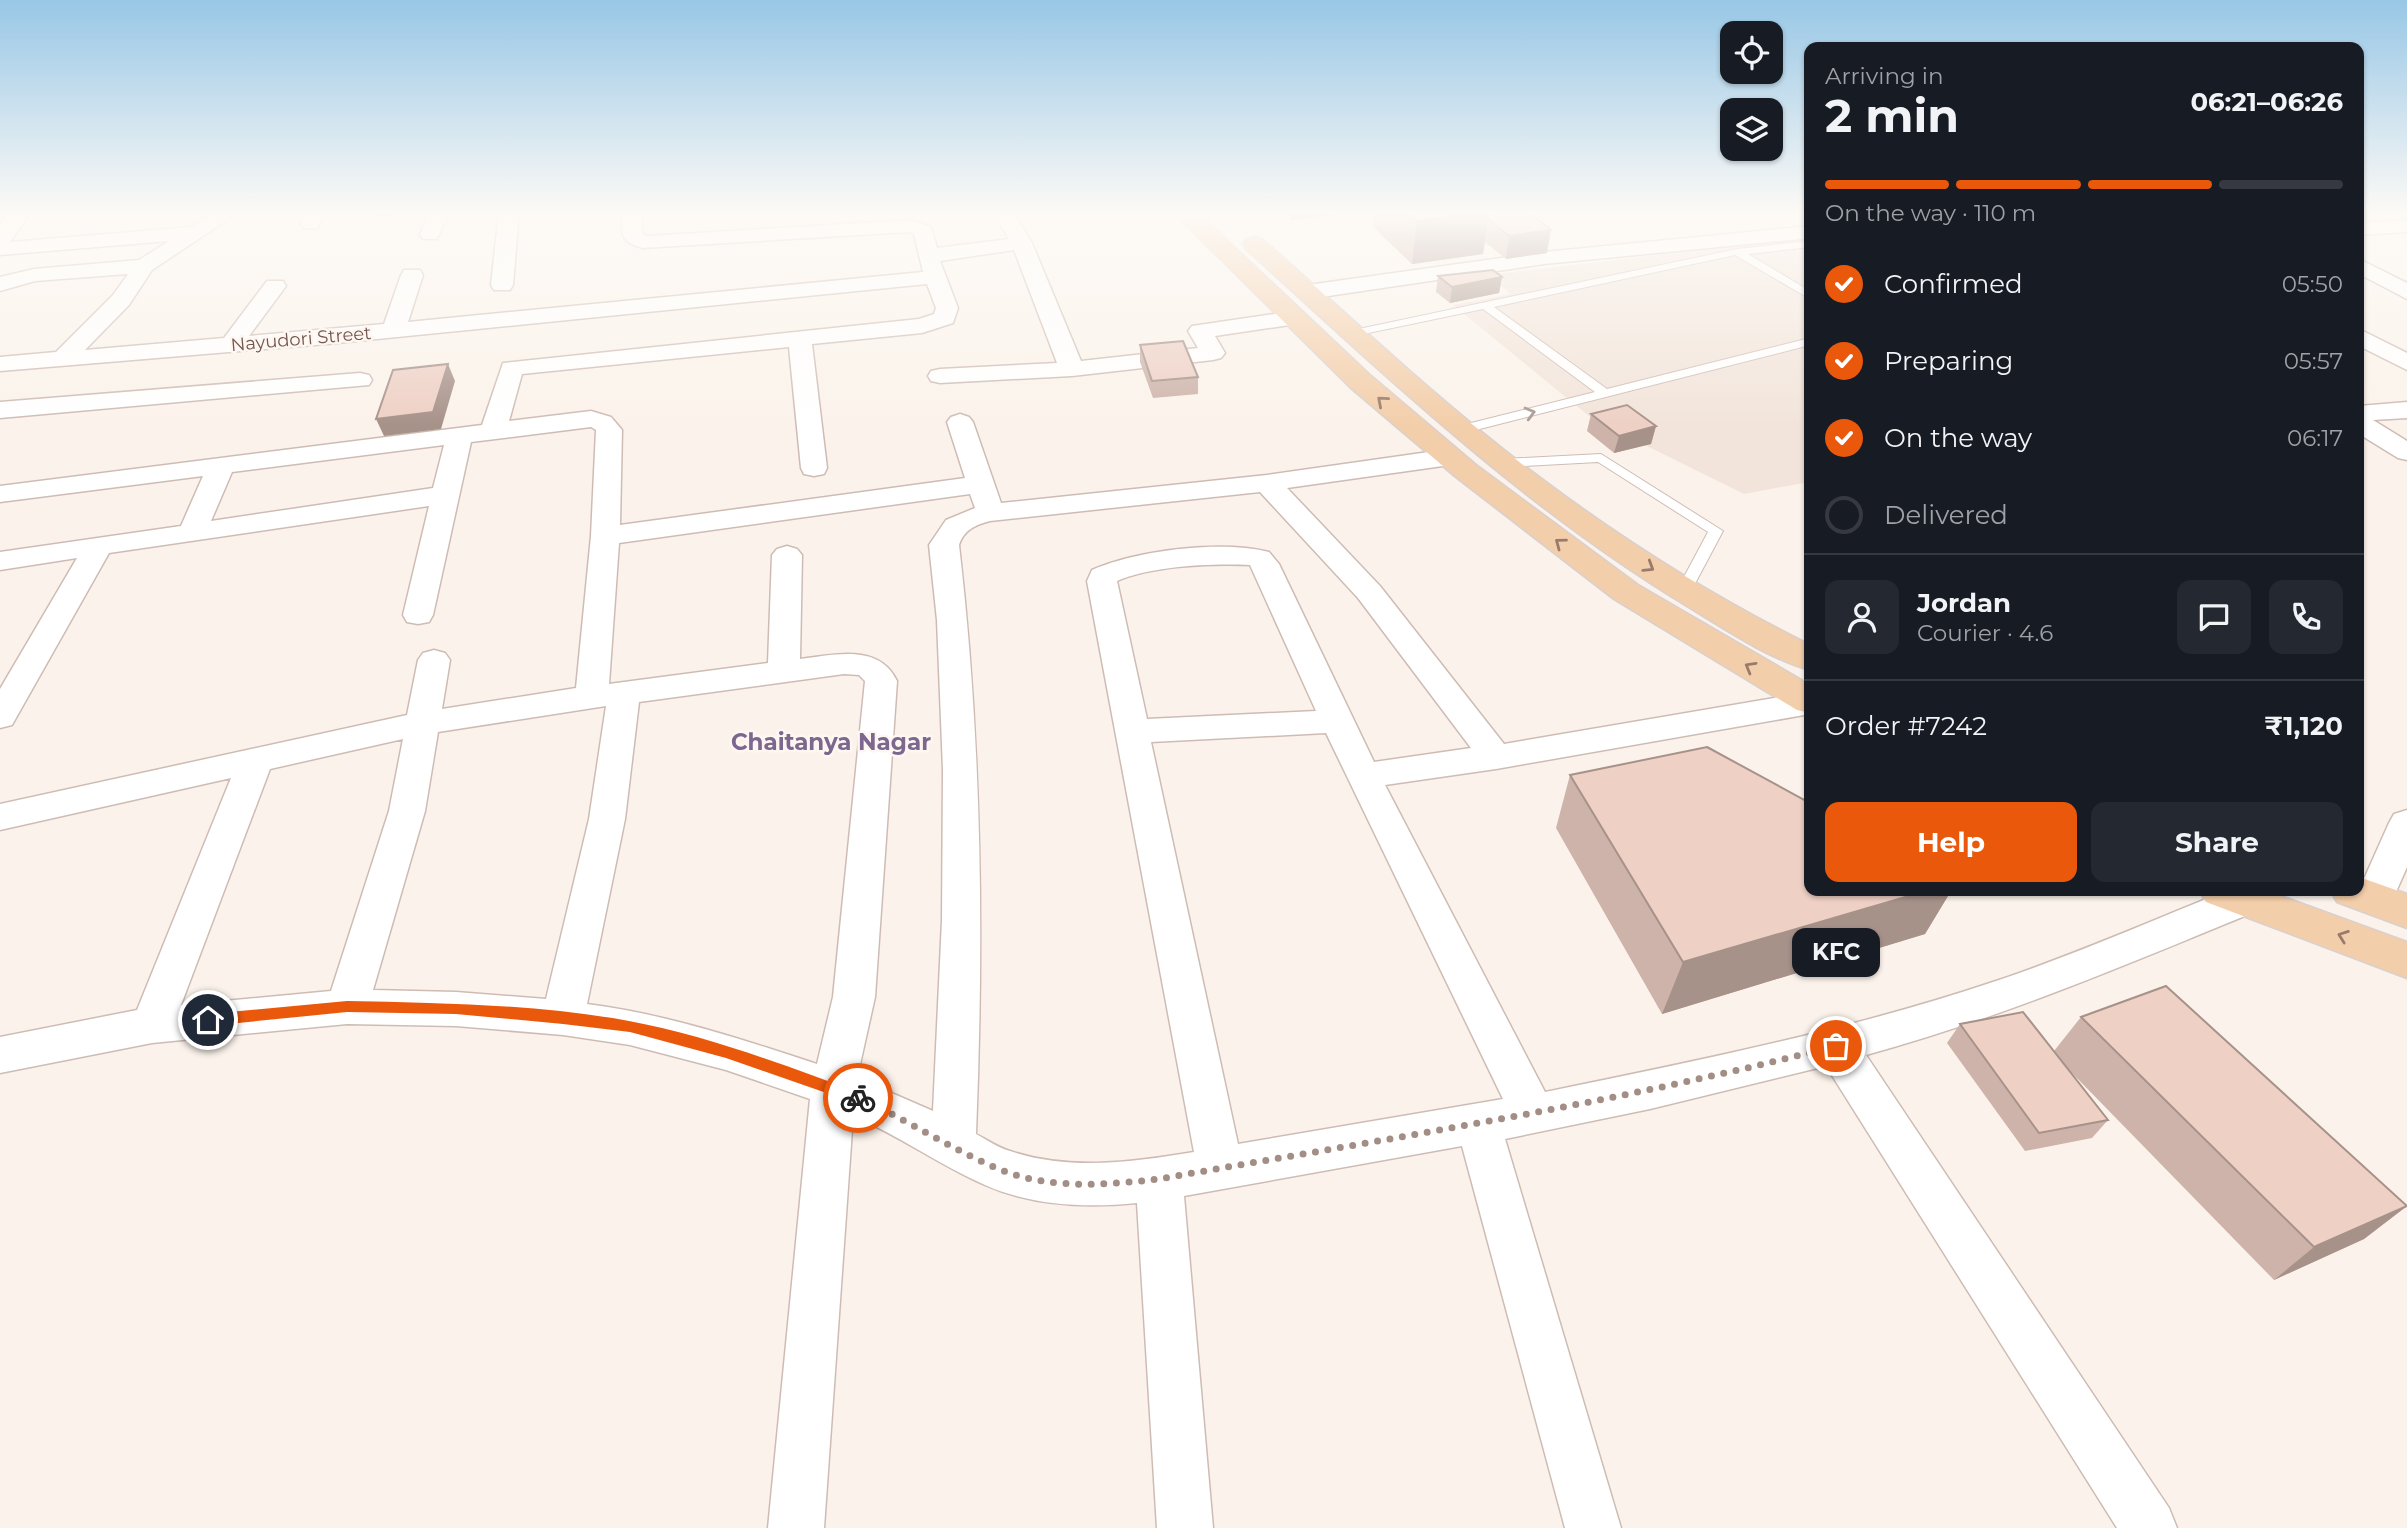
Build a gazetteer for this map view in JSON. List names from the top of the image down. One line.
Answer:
{"streets":{"street":["Nayudori Street"]},"districts":["Chaitanya Nagar"],"places":["KFC"],"page":{"heading":["2 min","Arriving in","06:21–06:26"],"panel":["Jordan","Courier · 4.6","Order #7242","₹1,120"],"bar":"On the way · 110 m","list":[["Confirmed","05:50"],["Preparing","05:57"],["On the way","06:17"],"Delivered"],"buttons":["Help","Share"],"bubble":"KFC"}}
